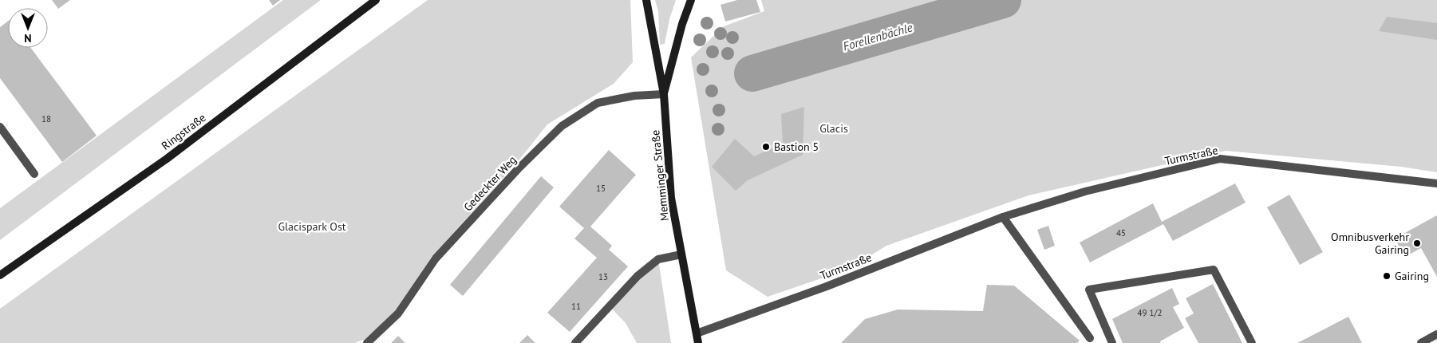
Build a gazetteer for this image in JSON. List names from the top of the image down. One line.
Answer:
{"streets":{"main road":["Ringstraße","Memminger Straße"],"street":["Turmstraße","Gedeckter Weg"]},"crossings":[["Turmstraße","Memminger Straße"],["Memminger Straße","Gedeckter Weg"]],"water":["Forellenbächle"],"parks":["Glacis","Glacispark Ost"],"places":["Bastion 5","Omnibusverkehr Gairing","Gairing"],"house_numbers":["18","15","45","13","11","49 1/2"],"north":"bottom"}
